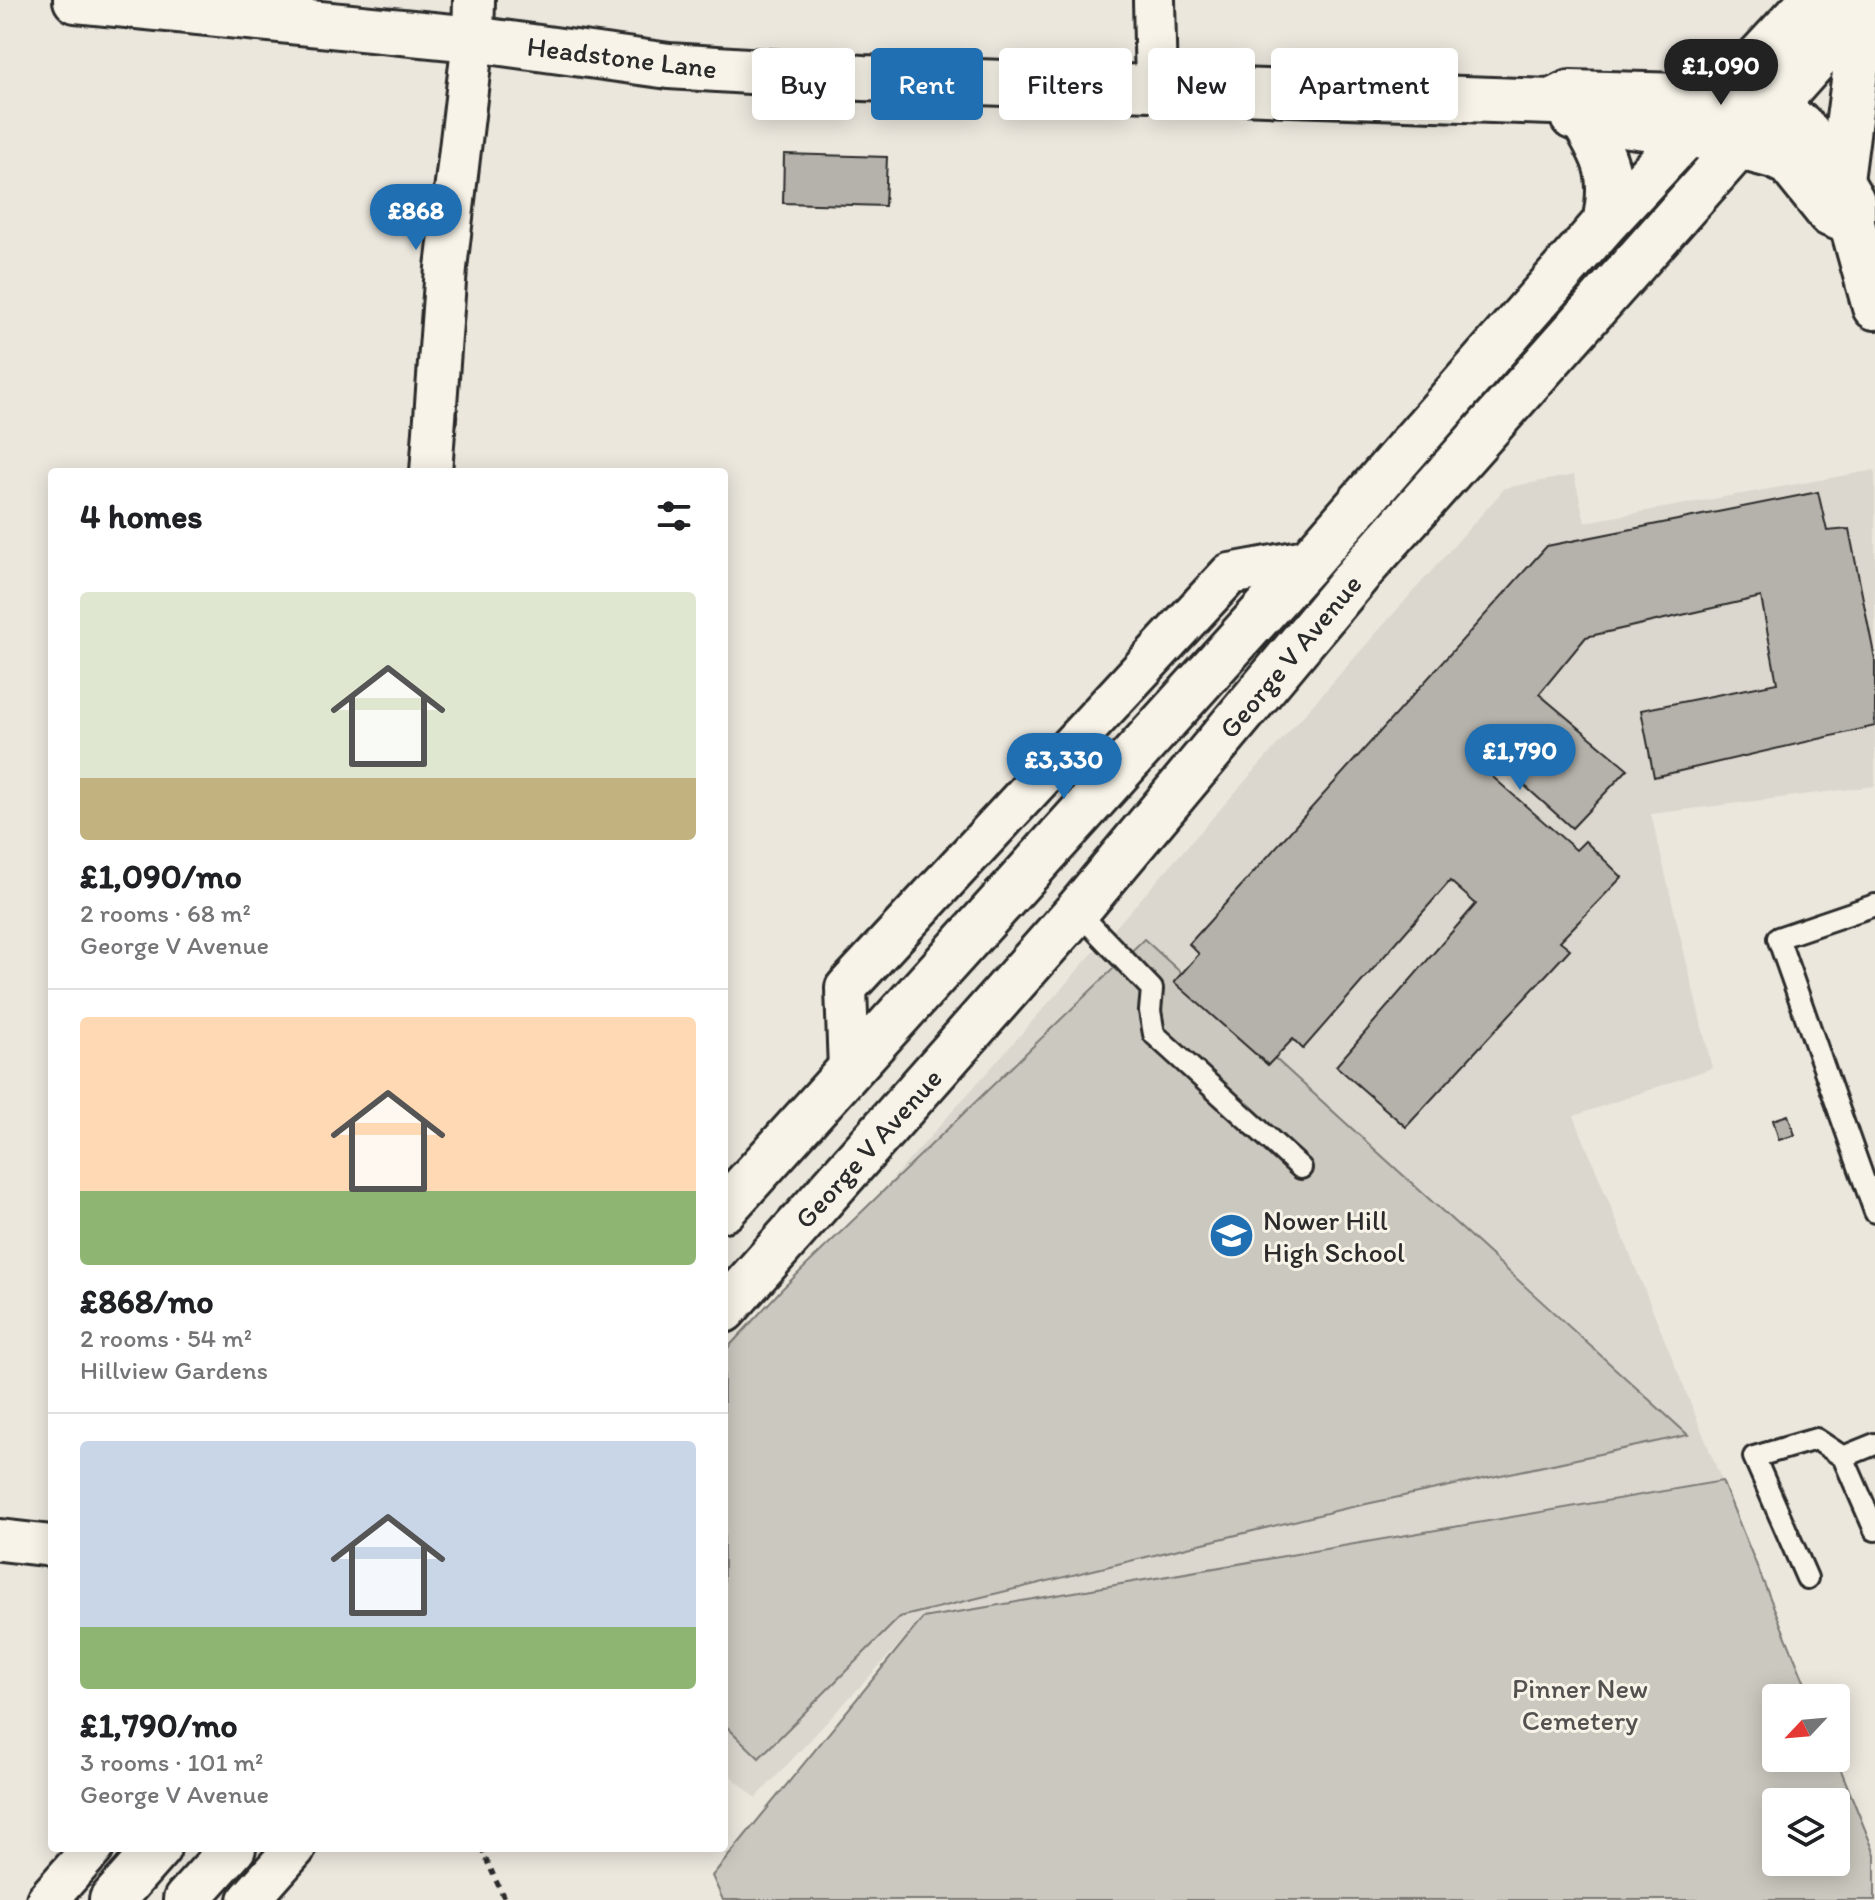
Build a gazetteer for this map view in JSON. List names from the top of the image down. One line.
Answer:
{"streets":{"main road":["Headstone Lane","George V Avenue"]},"crossings":[["Headstone Lane","George V Avenue"]],"parks":["Pinner New Cemetery"],"places":{"school or university":["Nower Hill High School"]},"north":"bottom left","page":{"price":["£1,090","£868","£1,790","£3,330"],"chip":["Buy","Rent","Filters","New","Apartment"],"heading":"4 homes","list":[{"name":"£1,090/mo","note":"2 rooms · 68 m² · George V Avenue"},{"name":"£868/mo","note":"2 rooms · 54 m² · Hillview Gardens"},{"name":"£1,790/mo","note":"3 rooms · 101 m² · George V Avenue"}]}}
